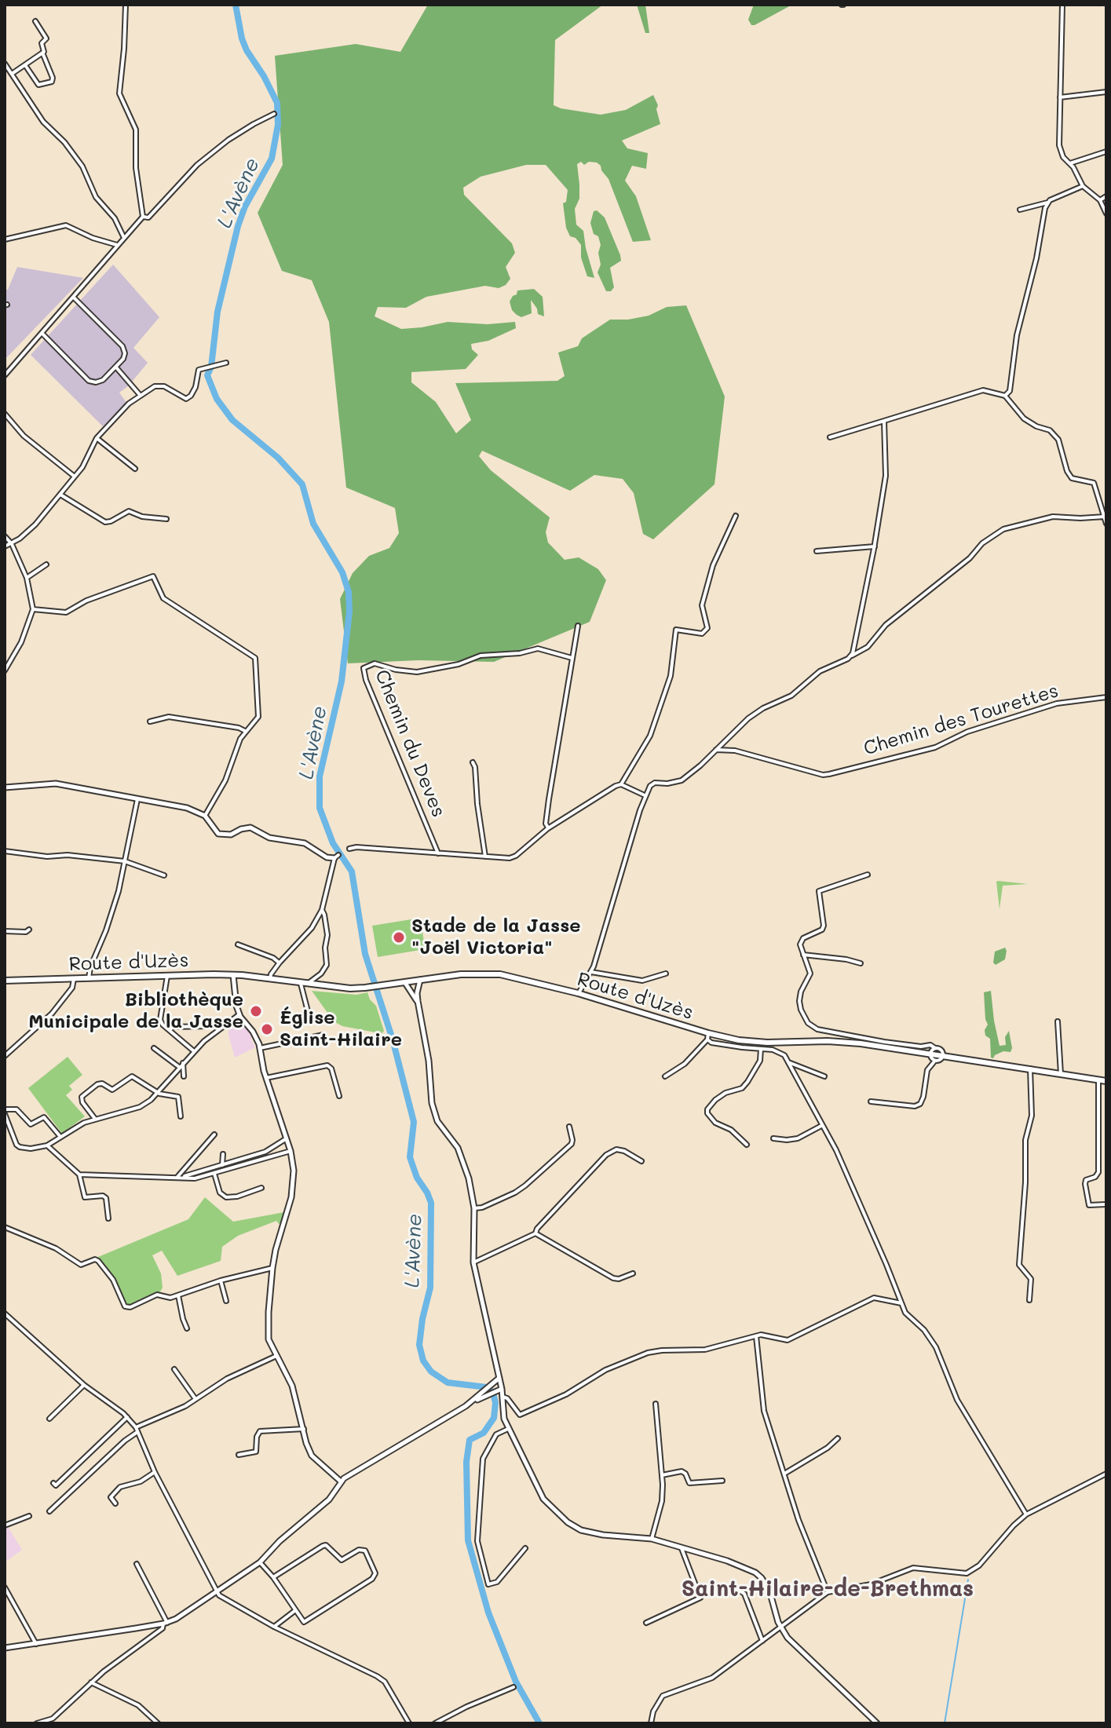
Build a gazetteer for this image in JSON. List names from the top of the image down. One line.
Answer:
{"streets":{"main road":["Route d'Uzès"],"street":["Chemin des Tourettes","Chemin du Deves"]},"districts":["Saint-Hilaire-de-Brethmas"],"water":["L'Avène"],"places":["Stade de la Jasse \"Joël Victoria\"","Bibliothèque Municipale de la Jasse","Église Saint-Hilaire"]}
